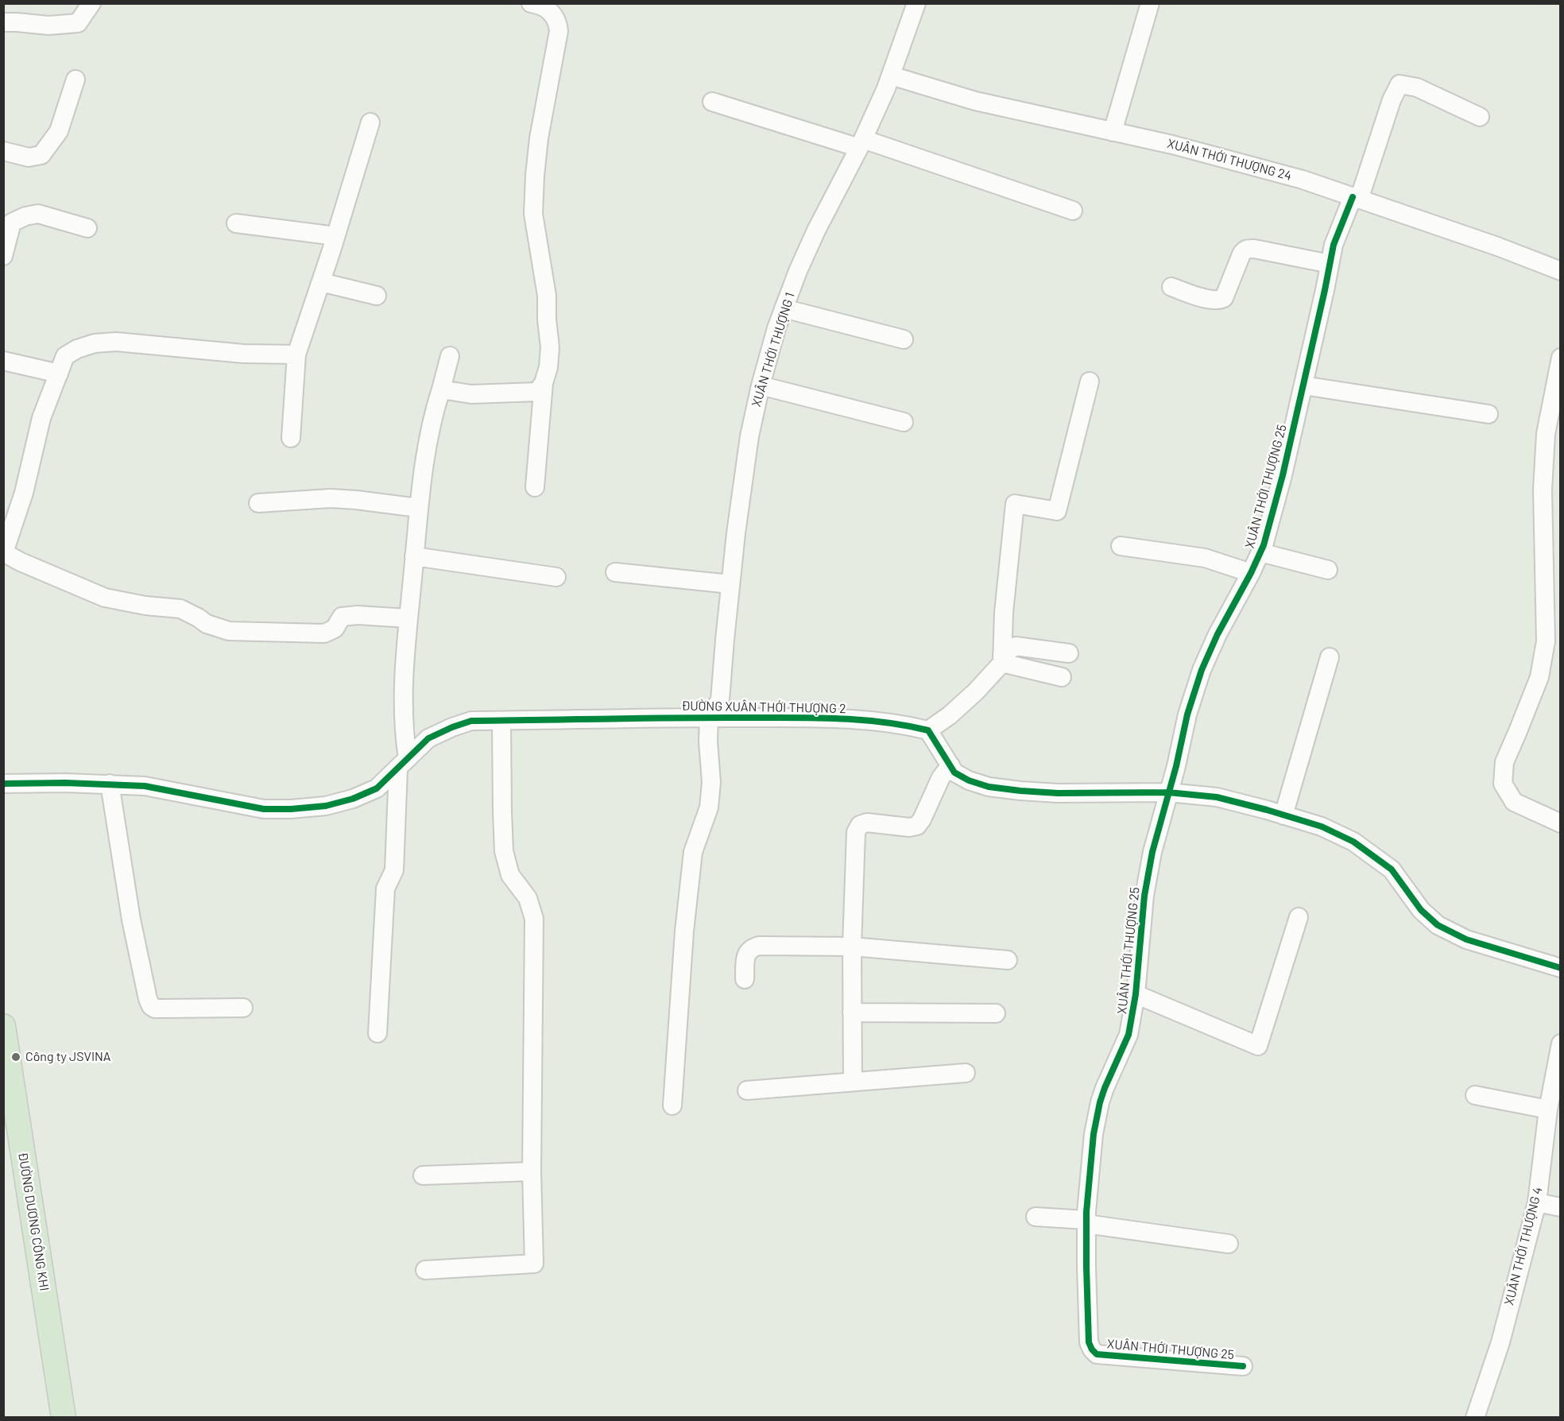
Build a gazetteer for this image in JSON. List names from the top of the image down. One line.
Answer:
{"streets":{"main road":["ĐƯỜNG DƯƠNG CÔNG KHI"],"street":["XUÂN THỚI THƯỢNG 24","XUÂN THỚI THƯỢNG 1","XUÂN THỚI THƯỢNG 25","ĐƯỜNG XUÂN THỚI THƯỢNG 2","XUÂN THỚI THƯỢNG 4"]},"crossings":[["XUÂN THỚI THƯỢNG 24","XUÂN THỚI THƯỢNG 1"],["XUÂN THỚI THƯỢNG 24","XUÂN THỚI THƯỢNG 25"],["XUÂN THỚI THƯỢNG 1","ĐƯỜNG XUÂN THỚI THƯỢNG 2"]],"places":["Công ty JSVINA"]}
